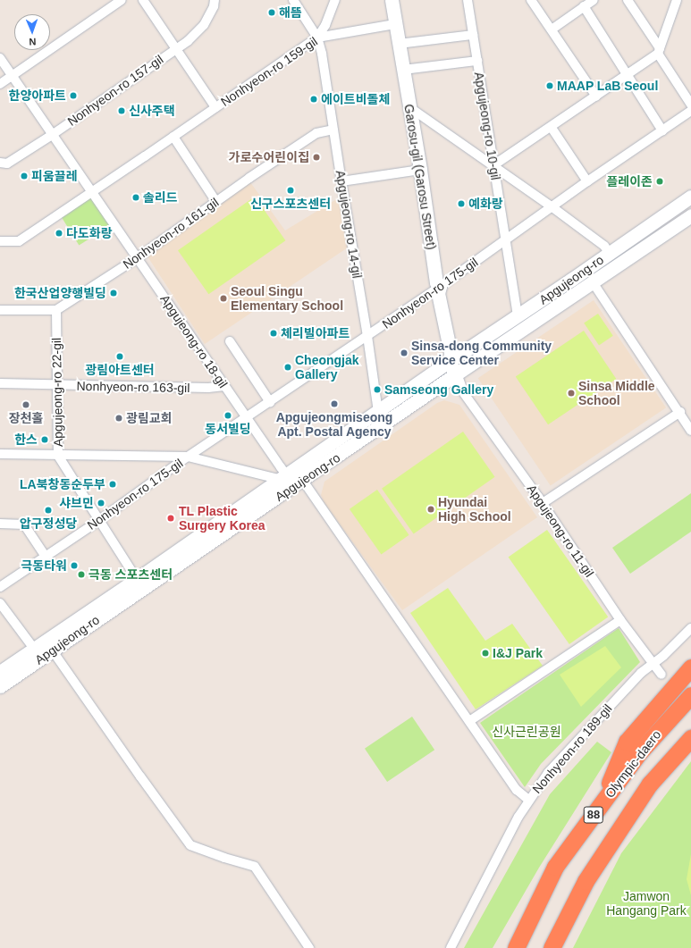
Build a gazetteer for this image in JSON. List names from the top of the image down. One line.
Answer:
{"streets":{"highway":["Olympic-daero","88"],"main road":["Garosu-gil (Garosu Street)","Apgujeong-ro"],"street":["Nonhyeon-ro 159-gil","Nonhyeon-ro 157-gil","Apgujeong-ro 10-gil","Apgujeong-ro 14-gil","Nonhyeon-ro 161-gil","Nonhyeon-ro 175-gil","Apgujeong-ro 18-gil","Nonhyeon-ro 163-gil","Apgujeong-ro 22-gil","Apgujeong-ro 11-gil","Nonhyeon-ro 189-gil"]},"crossings":[["Nonhyeon-ro 159-gil","Garosu-gil (Garosu Street)"],["Nonhyeon-ro 159-gil","Apgujeong-ro 14-gil"],["Nonhyeon-ro 159-gil","Apgujeong-ro 18-gil"],["Nonhyeon-ro 157-gil","Apgujeong-ro 18-gil"],["Apgujeong-ro 10-gil","Apgujeong-ro"],["Apgujeong-ro 10-gil","Nonhyeon-ro 175-gil"],["Garosu-gil (Garosu Street)","Apgujeong-ro"],["Garosu-gil (Garosu Street)","Nonhyeon-ro 175-gil"],["Apgujeong-ro 14-gil","Nonhyeon-ro 161-gil"],["Apgujeong-ro 14-gil","Apgujeong-ro"],["Apgujeong-ro 14-gil","Nonhyeon-ro 175-gil"],["Nonhyeon-ro 161-gil","Apgujeong-ro 18-gil"],["Nonhyeon-ro 161-gil","Apgujeong-ro 22-gil"],["Apgujeong-ro","Apgujeong-ro 18-gil"],["Apgujeong-ro","Apgujeong-ro 22-gil"],["Apgujeong-ro","Apgujeong-ro 11-gil"],["Nonhyeon-ro 175-gil","Apgujeong-ro 18-gil"],["Nonhyeon-ro 175-gil","Apgujeong-ro 22-gil"],["Apgujeong-ro 18-gil","Nonhyeon-ro 163-gil"],["Nonhyeon-ro 163-gil","Apgujeong-ro 22-gil"],["Apgujeong-ro 11-gil","Nonhyeon-ro 189-gil"]],"parks":["신사근린공원","Jamwon Hangang Park"],"places":["해뜸","MAAP LaB Seoul","한양아파트","에이트비돌체","신사주택","가로수어린이집","피움끌레","플레이존","신구스포츠센터","솔리드","예화랑","다도화랑","한국산업양행빌딩","Seoul Singu Elementary School","체리빌아파트","Sinsa-dong Community Service Center","광림아트센터","Cheongjak Gallery","Samseong Gallery","Sinsa Middle School","Apgujeongmiseong Apt. Postal Agency","장천홀","동서빌딩","광림교회","한스","LA북창동순두부","샤브민","Hyundai High School","압구정성당","TL Plastic Surgery Korea","극동타워","극동 스포츠센터","I&J Park"],"north":"bottom"}
